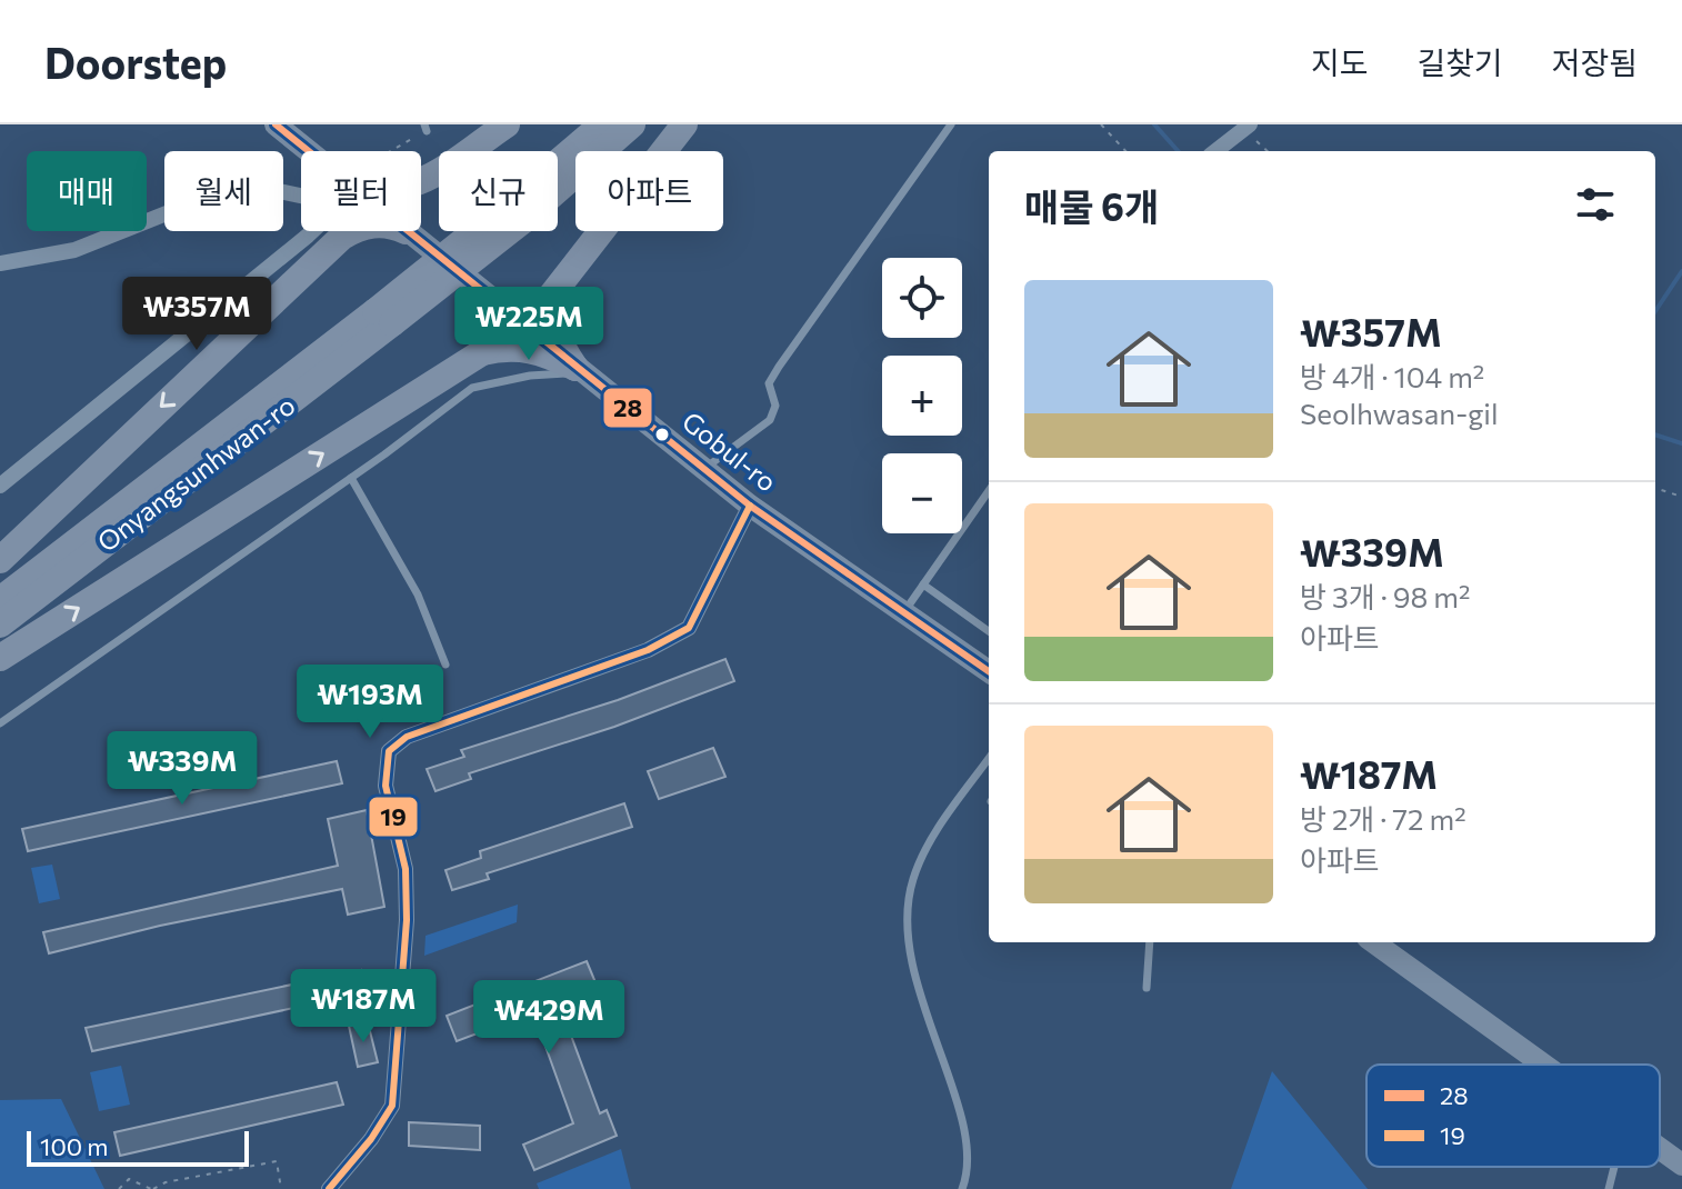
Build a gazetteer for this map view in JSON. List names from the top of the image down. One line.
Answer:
{"streets":{"highway":["Onyangsunhwan-ro"],"main road":["Gobul-ro"]},"lines":["transit line 28","transit line 19"],"legend":["28","19"],"scale_bar":"100 m","page":{"header":"Doorstep","nav":["지도","길찾기","저장됨"],"chip":["매매","월세","필터","신규","아파트"],"heading":"매물 6개","map_buttons":["+","−"],"list":[{"name":"₩357M","note":"방 4개 · 104 m² · Seolhwasan-gil"},{"name":"₩339M","note":"방 3개 · 98 m² · 아파트"},{"name":"₩187M","note":"방 2개 · 72 m² · 아파트"}],"price":["₩357M","₩225M","₩193M","₩339M","₩187M","₩429M"],"scale":"100 m"}}
